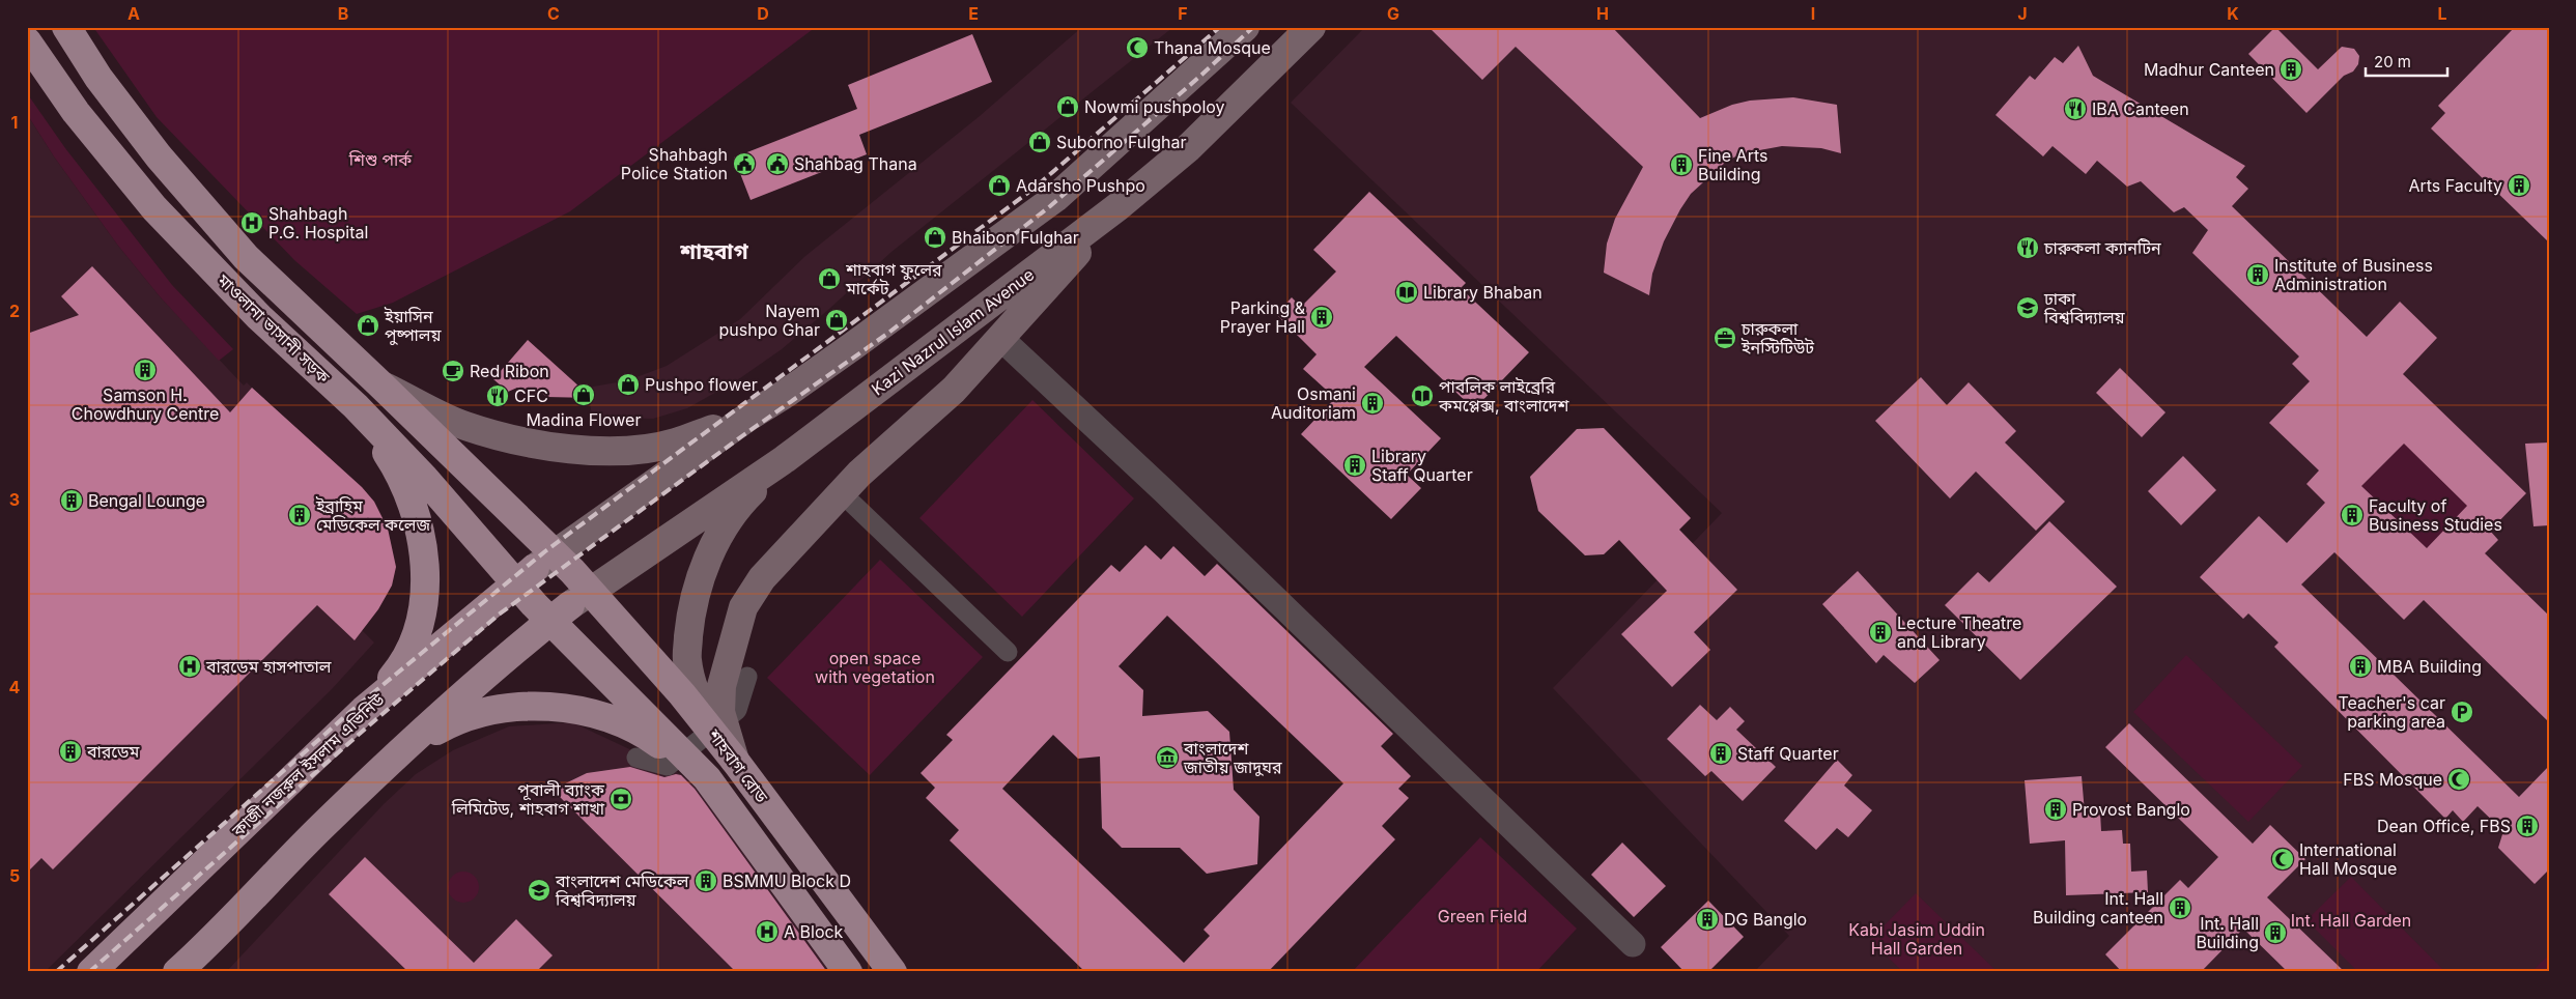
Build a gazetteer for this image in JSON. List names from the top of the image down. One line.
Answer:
{"streets":{"highway":["মাওলানা ভাসানী সড়ক","কাজী নজরুল ইসলাম এভিনিউ","শাহবাগ রোড"],"main road":["Kazi Nazrul Islam Avenue"]},"crossings":[["মাওলানা ভাসানী সড়ক","Kazi Nazrul Islam Avenue"],["মাওলানা ভাসানী সড়ক","কাজী নজরুল ইসলাম এভিনিউ"],["মাওলানা ভাসানী সড়ক","শাহবাগ রোড"],["Kazi Nazrul Islam Avenue","কাজী নজরুল ইসলাম এভিনিউ"],["Kazi Nazrul Islam Avenue","শাহবাগ রোড"],["কাজী নজরুল ইসলাম এভিনিউ","শাহবাগ রোড"]],"districts":["শাহবাগ"],"parks":["শিশু পার্ক","open space with vegetation","Green Field","Int. Hall Garden","Kabi Jasim Uddin Hall Garden"],"places":{"mosque":["Thana Mosque","FBS Mosque","International Hall Mosque"],"building":["Madhur Canteen","Fine Arts Building","Arts Faculty","Institute of Business Administration","Parking & Prayer Hall","Samson H. Chowdhury Centre","Osmani Auditoriam","Library Staff Quarter","Bengal Lounge","ইব্রাহিম মেডিকেল কলেজ","Faculty of Business Studies","Lecture Theatre and Library","MBA Building","বারডেম","Staff Quarter","Provost Banglo","Dean Office, FBS","BSMMU Block D","Int. Hall Building canteen","DG Banglo","Int. Hall Building"],"shop":["Nowmi pushpoloy","Suborno Fulghar","Adarsho Pushpo","Bhaibon Fulghar","শাহবাগ ফুলের মার্কেট","Nayem pushpo Ghar","ইয়াসিন পুষ্পালয়","Pushpo flower","Madina Flower"],"restaurant":["IBA Canteen","চারুকলা ক্যানটিন","CFC"],"public building":["Shahbagh Police Station","Shahbag Thana"],"hospital":["Shahbagh P.G. Hospital","বারডেম হাসপাতাল","A Block"],"library":["Library Bhaban","পাবলিক লাইব্রেরি কমপ্লেক্স, বাংলাদেশ"],"school or university":["ঢাকা বিশ্ববিদ্যালয়","বাংলাদেশ মেডিকেল বিশ্ববিদ্যালয়"],"office":["চারুকলা ইনস্টিটিউট"],"cafe":["Red Ribon"],"parking":["Teacher's car parking area"],"museum":["বাংলাদেশ জাতীয় জাদুঘর"],"bank":["পূবালী ব্যাংক লিমিটেড, শাহবাগ শাখা"]},"scale_bar":"20 m","grid":{"columns":["A","B","C","D","E","F","G","H","I","J","K","L"],"rows":["1","2","3","4","5"]}}
